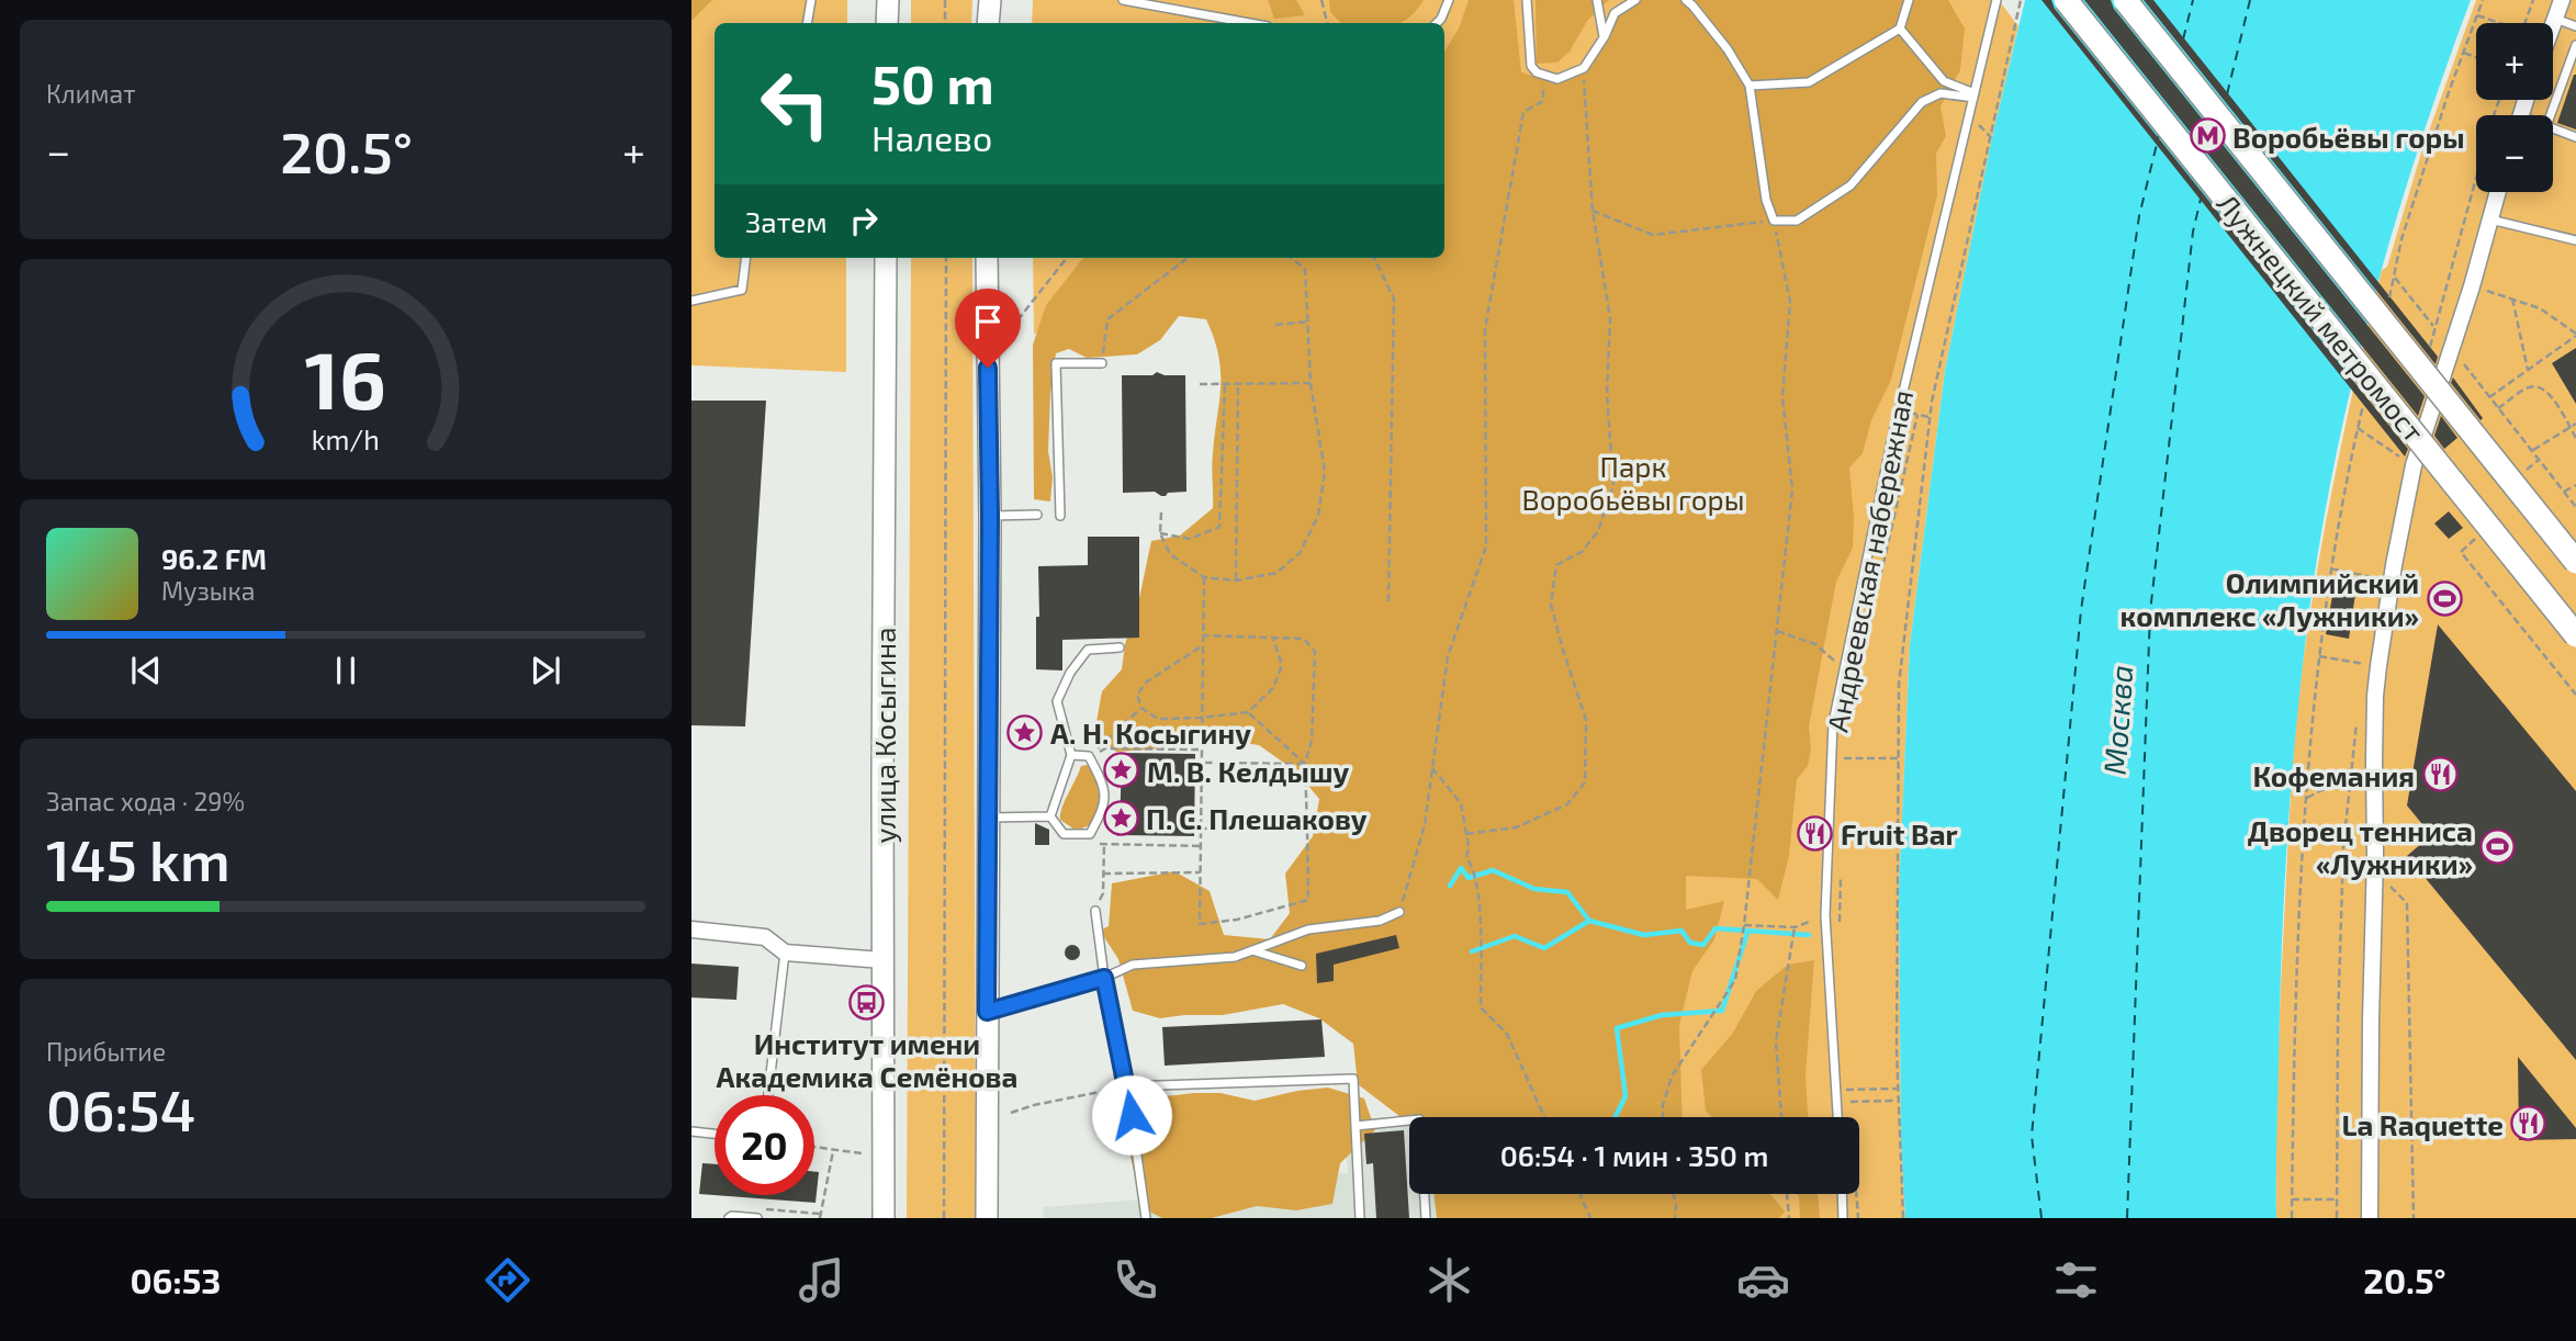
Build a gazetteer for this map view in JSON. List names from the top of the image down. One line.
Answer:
{"streets":{"main road":["Лужнецкий метромост","улица Косыгина"],"lane":["Андреевская набережная"]},"water":["Москва"],"parks":["Парк Воробьёвы горы"],"places":{"metro station":["Воробьёвы горы"],"sports":["Олимпийский комплекс «Лужники»","Дворец тенниса «Лужники»"],"place":["А. Н. Косыгину","М. В. Келдышу","П. С. Плешакову"],"restaurant":["Кофемания","Fruit Bar","La Raquette"],"bus stop":["Институт имени Академика Семёнова"]},"page":{"tile":["Климат",["Запас хода · 29%","145 km"],["Прибытие","06:54"]],"map_buttons":["+","−"],"turn":["50 m","Налево"],"heat":["−","20.5°","+"],"then":"Затем","song":["96.2 FM","Музыка"],"limit":"20","trip":"06:54 · 1 мин · 350 m","tabs":["06:53","20.5°"],"gauge":["16","km/h"]}}
